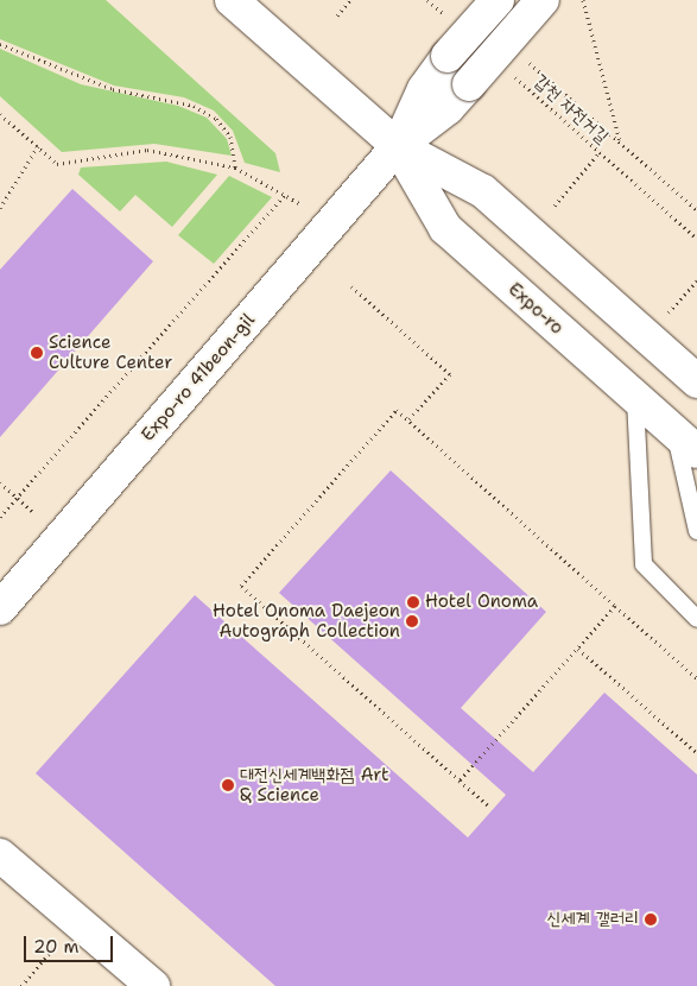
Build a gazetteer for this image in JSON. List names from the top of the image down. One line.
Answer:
{"streets":{"street":["Expo-ro","Expo-ro 41beon-gil"],"path":["갑천 자전거길"]},"crossings":[["Expo-ro","Expo-ro 41beon-gil"]],"places":["Science Culture Center","Hotel Onoma","Hotel Onoma Daejeon Autograph Collection","대전신세계백화점 Art & Science","신세계 갤러리"],"scale_bar":"20 m"}
